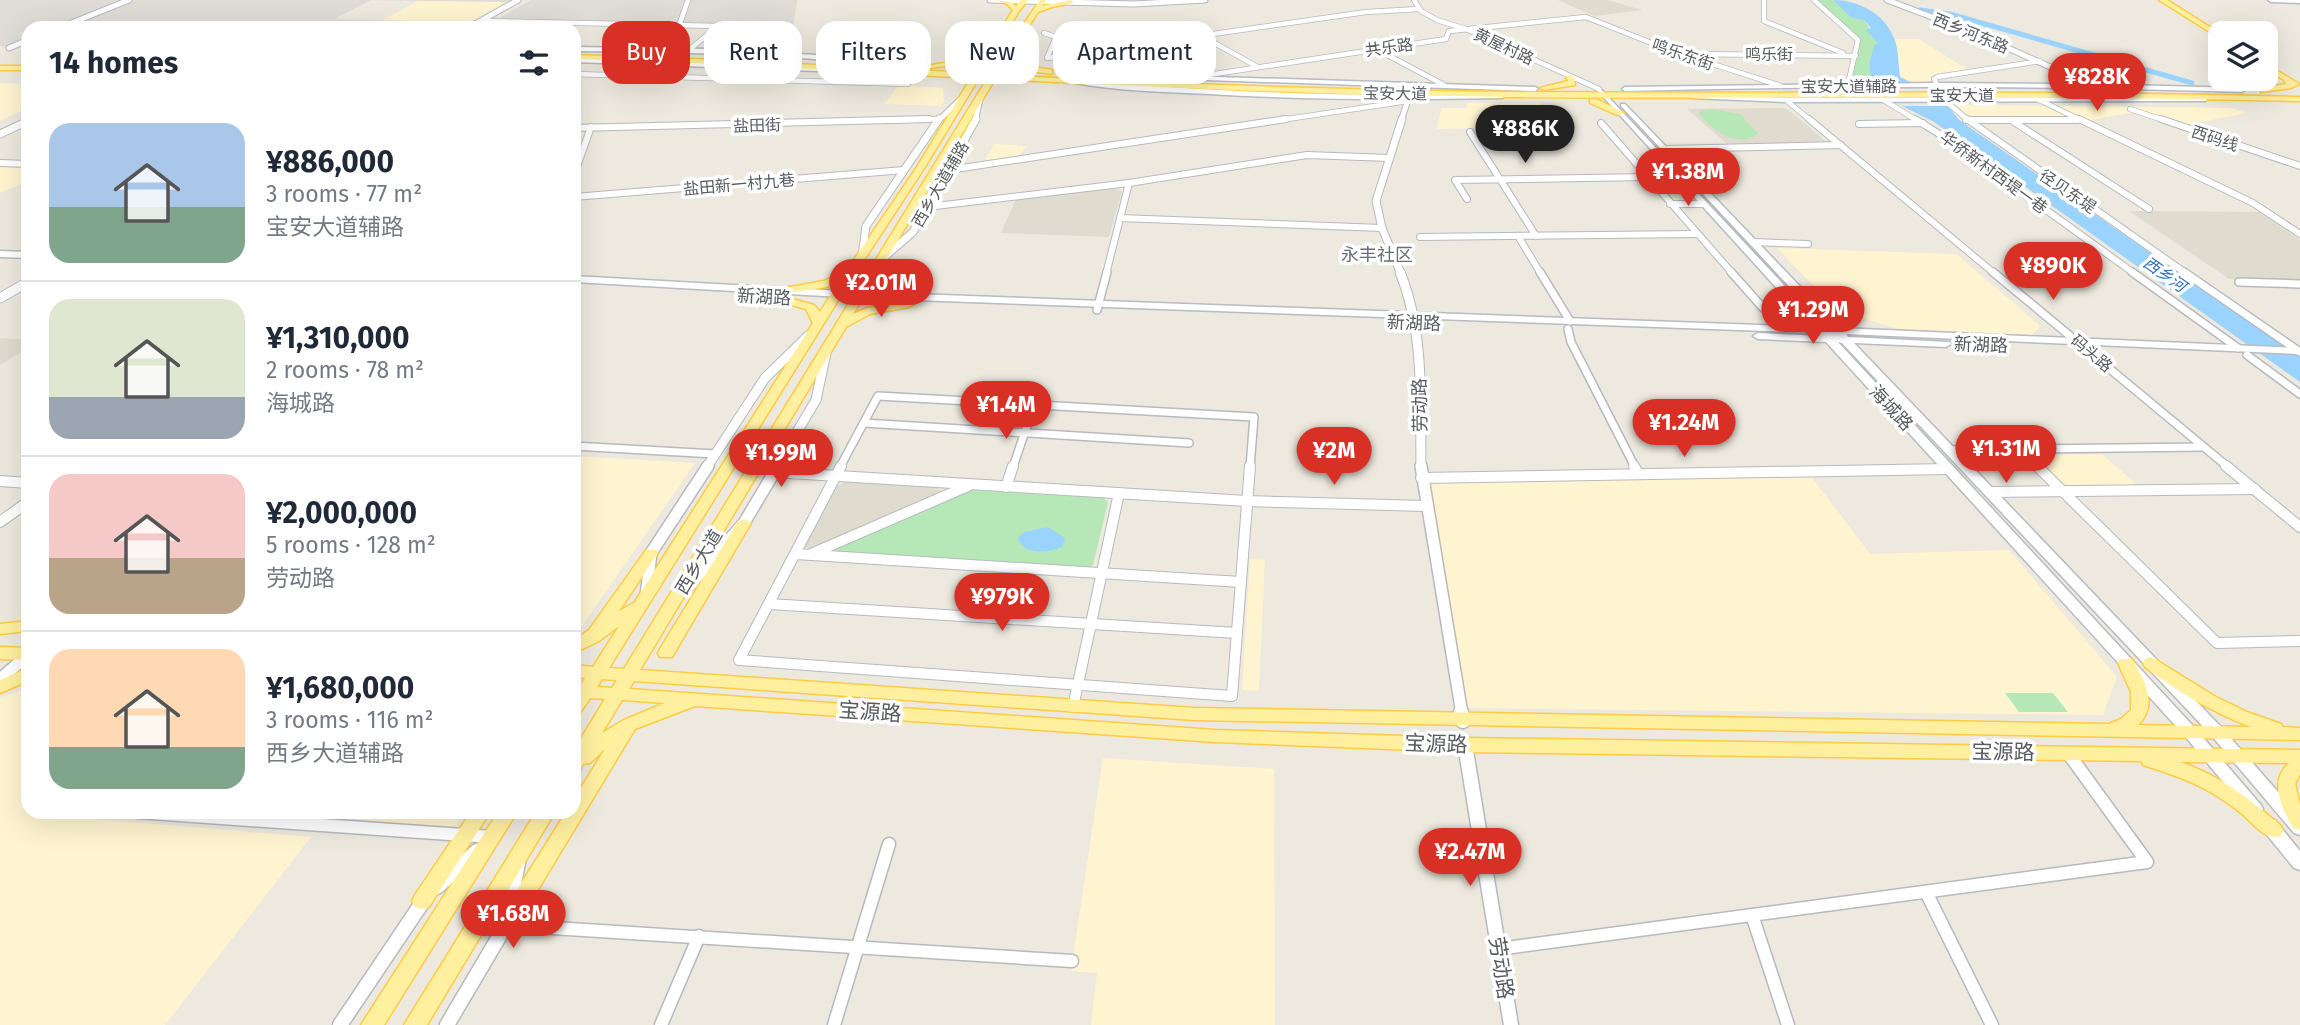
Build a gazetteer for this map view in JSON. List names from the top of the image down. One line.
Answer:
{"streets":{"main road":["宝安大道辅路","宝安大道","新湖路","海城路","西乡大道","宝源路"],"street":["西乡河东路","黄屋村路","共乐路","鸣乐东街","鸣乐街","盐田街","西码线","华侨新村西堤一巷","盐田新一村九巷","西乡大道辅路","径贝东堤","码头路","劳动路"]},"crossings":[["西乡河东路","宝安大道辅路"],["黄屋村路","共乐路"],["黄屋村路","宝安大道"],["黄屋村路","海城路"],["共乐路","鸣乐东街"],["鸣乐东街","鸣乐街"],["鸣乐东街","宝安大道辅路"],["宝安大道辅路","宝安大道"],["宝安大道辅路","华侨新村西堤一巷"],["宝安大道辅路","径贝东堤"],["宝安大道辅路","码头路"],["宝安大道","华侨新村西堤一巷"],["宝安大道","径贝东堤"],["宝安大道","海城路"],["盐田街","西乡大道辅路"],["华侨新村西堤一巷","新湖路"],["盐田新一村九巷","西乡大道辅路"],["西乡大道辅路","西乡大道"],["新湖路","码头路"],["新湖路","劳动路"],["新湖路","海城路"],["新湖路","西乡大道"],["劳动路","宝源路"],["海城路","宝源路"],["西乡大道","宝源路"]],"districts":["永丰社区"],"water":["西乡河"],"page":{"chip":["Buy","Rent","Filters","New","Apartment"],"heading":"14 homes","price":["¥828K","¥886K","¥1.38M","¥890K","¥2.01M","¥1.29M","¥1.4M","¥1.24M","¥1.31M","¥2M","¥1.99M","¥979K","¥2.47M","¥1.68M"],"list":[{"name":"¥886,000","note":"3 rooms · 77 m² · 宝安大道辅路"},{"name":"¥1,310,000","note":"2 rooms · 78 m² · 海城路"},{"name":"¥2,000,000","note":"5 rooms · 128 m² · 劳动路"},{"name":"¥1,680,000","note":"3 rooms · 116 m² · 西乡大道辅路"}]}}
